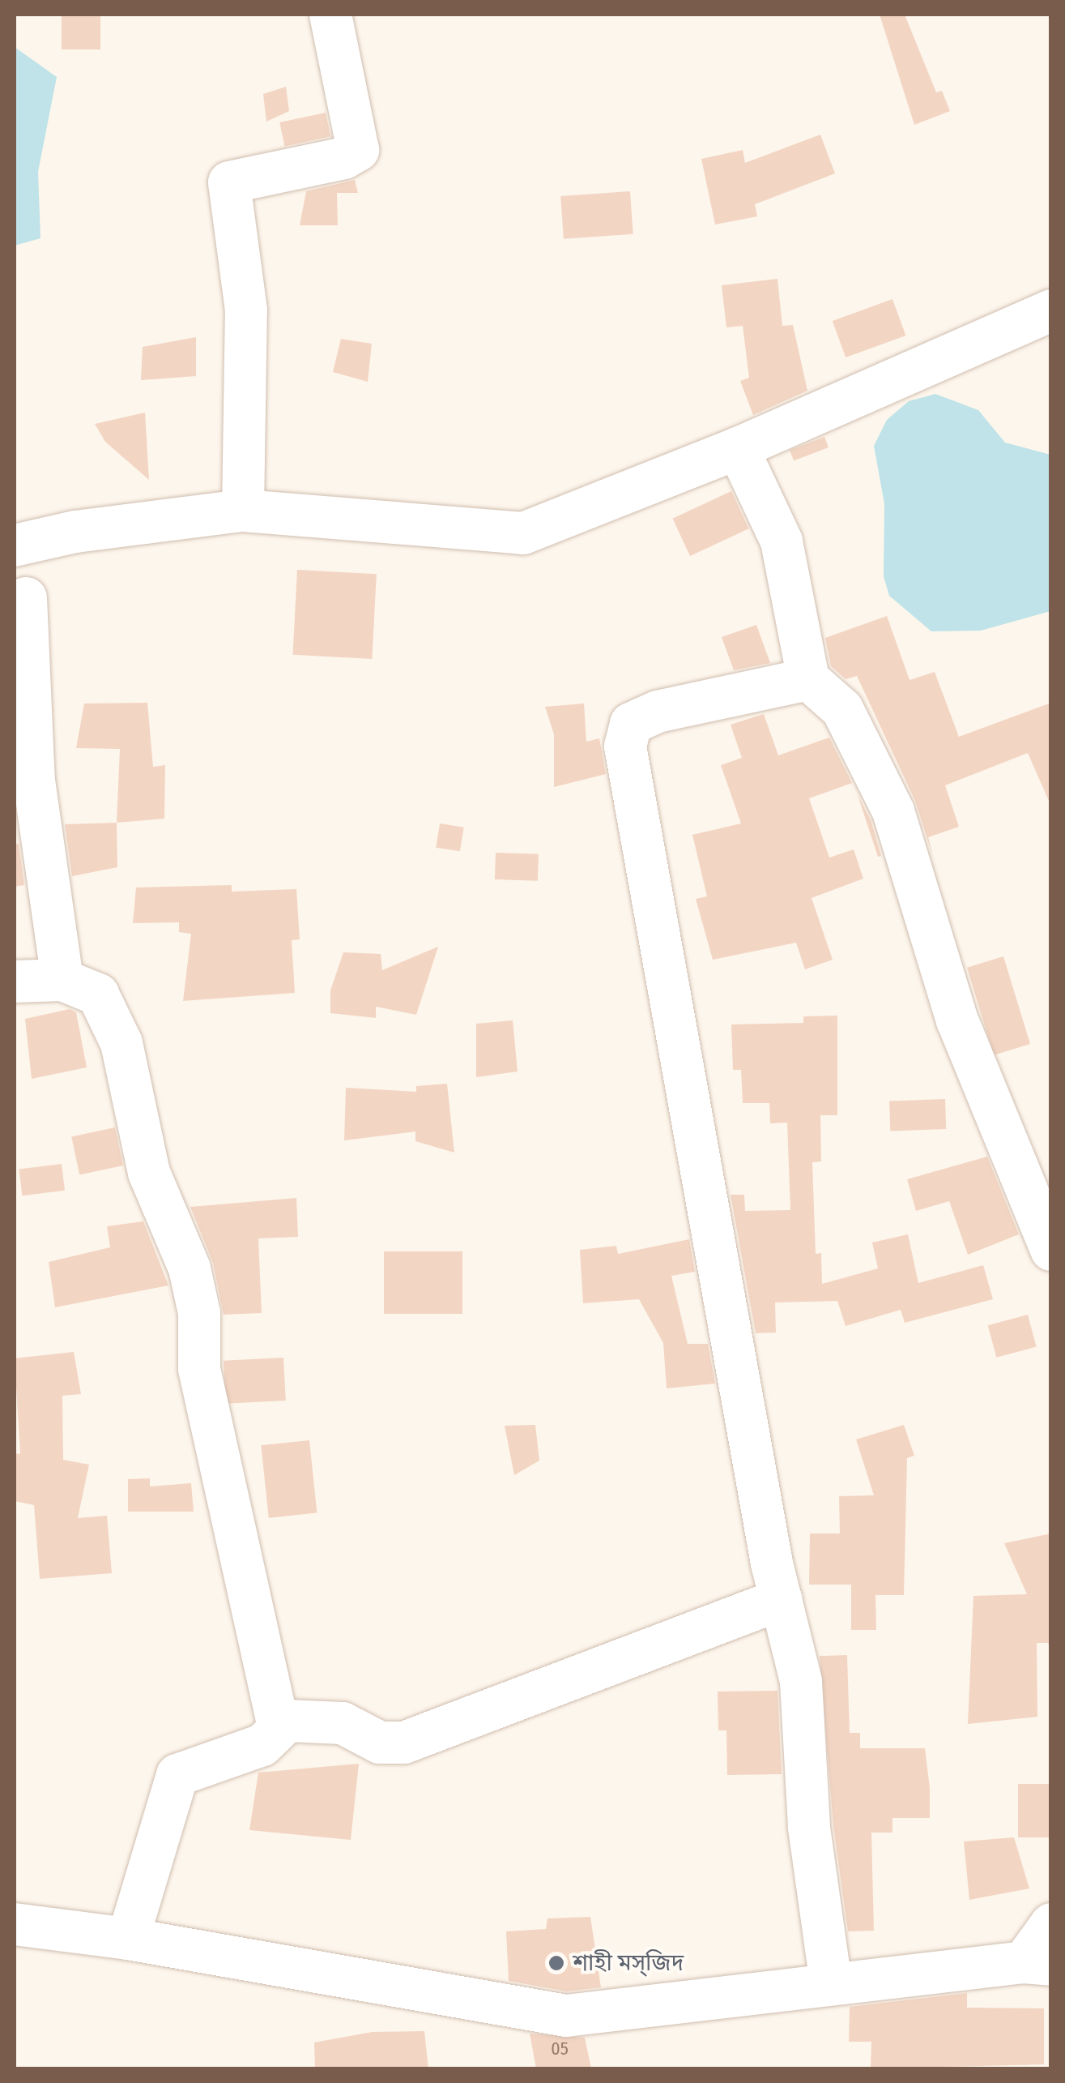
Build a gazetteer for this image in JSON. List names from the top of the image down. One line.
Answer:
{"places":["শাহী মস্জিদ"],"house_numbers":["05"]}
